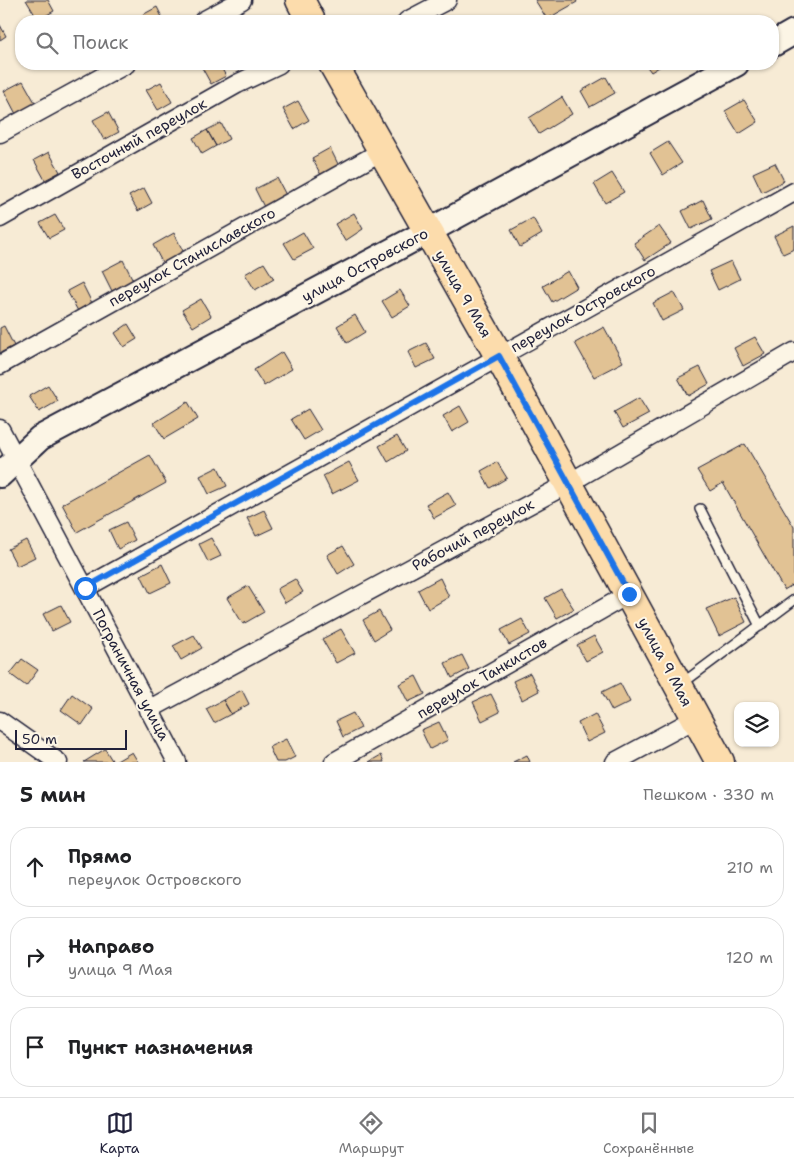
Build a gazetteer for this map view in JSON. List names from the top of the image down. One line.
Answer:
{"streets":{"main road":["улица Островского","улица 9 Мая"],"street":["Восточный переулок","переулок Станиславского","переулок Островского","Рабочий переулок","Пограничная улица","переулок Танкистов"]},"crossings":[["переулок Станиславского","улица 9 Мая"],["улица Островского","улица 9 Мая"],["улица Островского","Пограничная улица"],["улица 9 Мая","переулок Островского"],["улица 9 Мая","Рабочий переулок"],["улица 9 Мая","переулок Танкистов"],["переулок Островского","Пограничная улица"],["Рабочий переулок","Пограничная улица"]],"scale_bar":"50 m","page":{"search":"Поиск","scale":"50 m","heading":["5 мин","Пешком · 330 m"],"list":[["Прямо","переулок Островского","210 m"],["Направо","улица 9 Мая","120 m"],"Пункт назначения"],"nav":["Карта","Маршрут","Сохранённые"]}}
